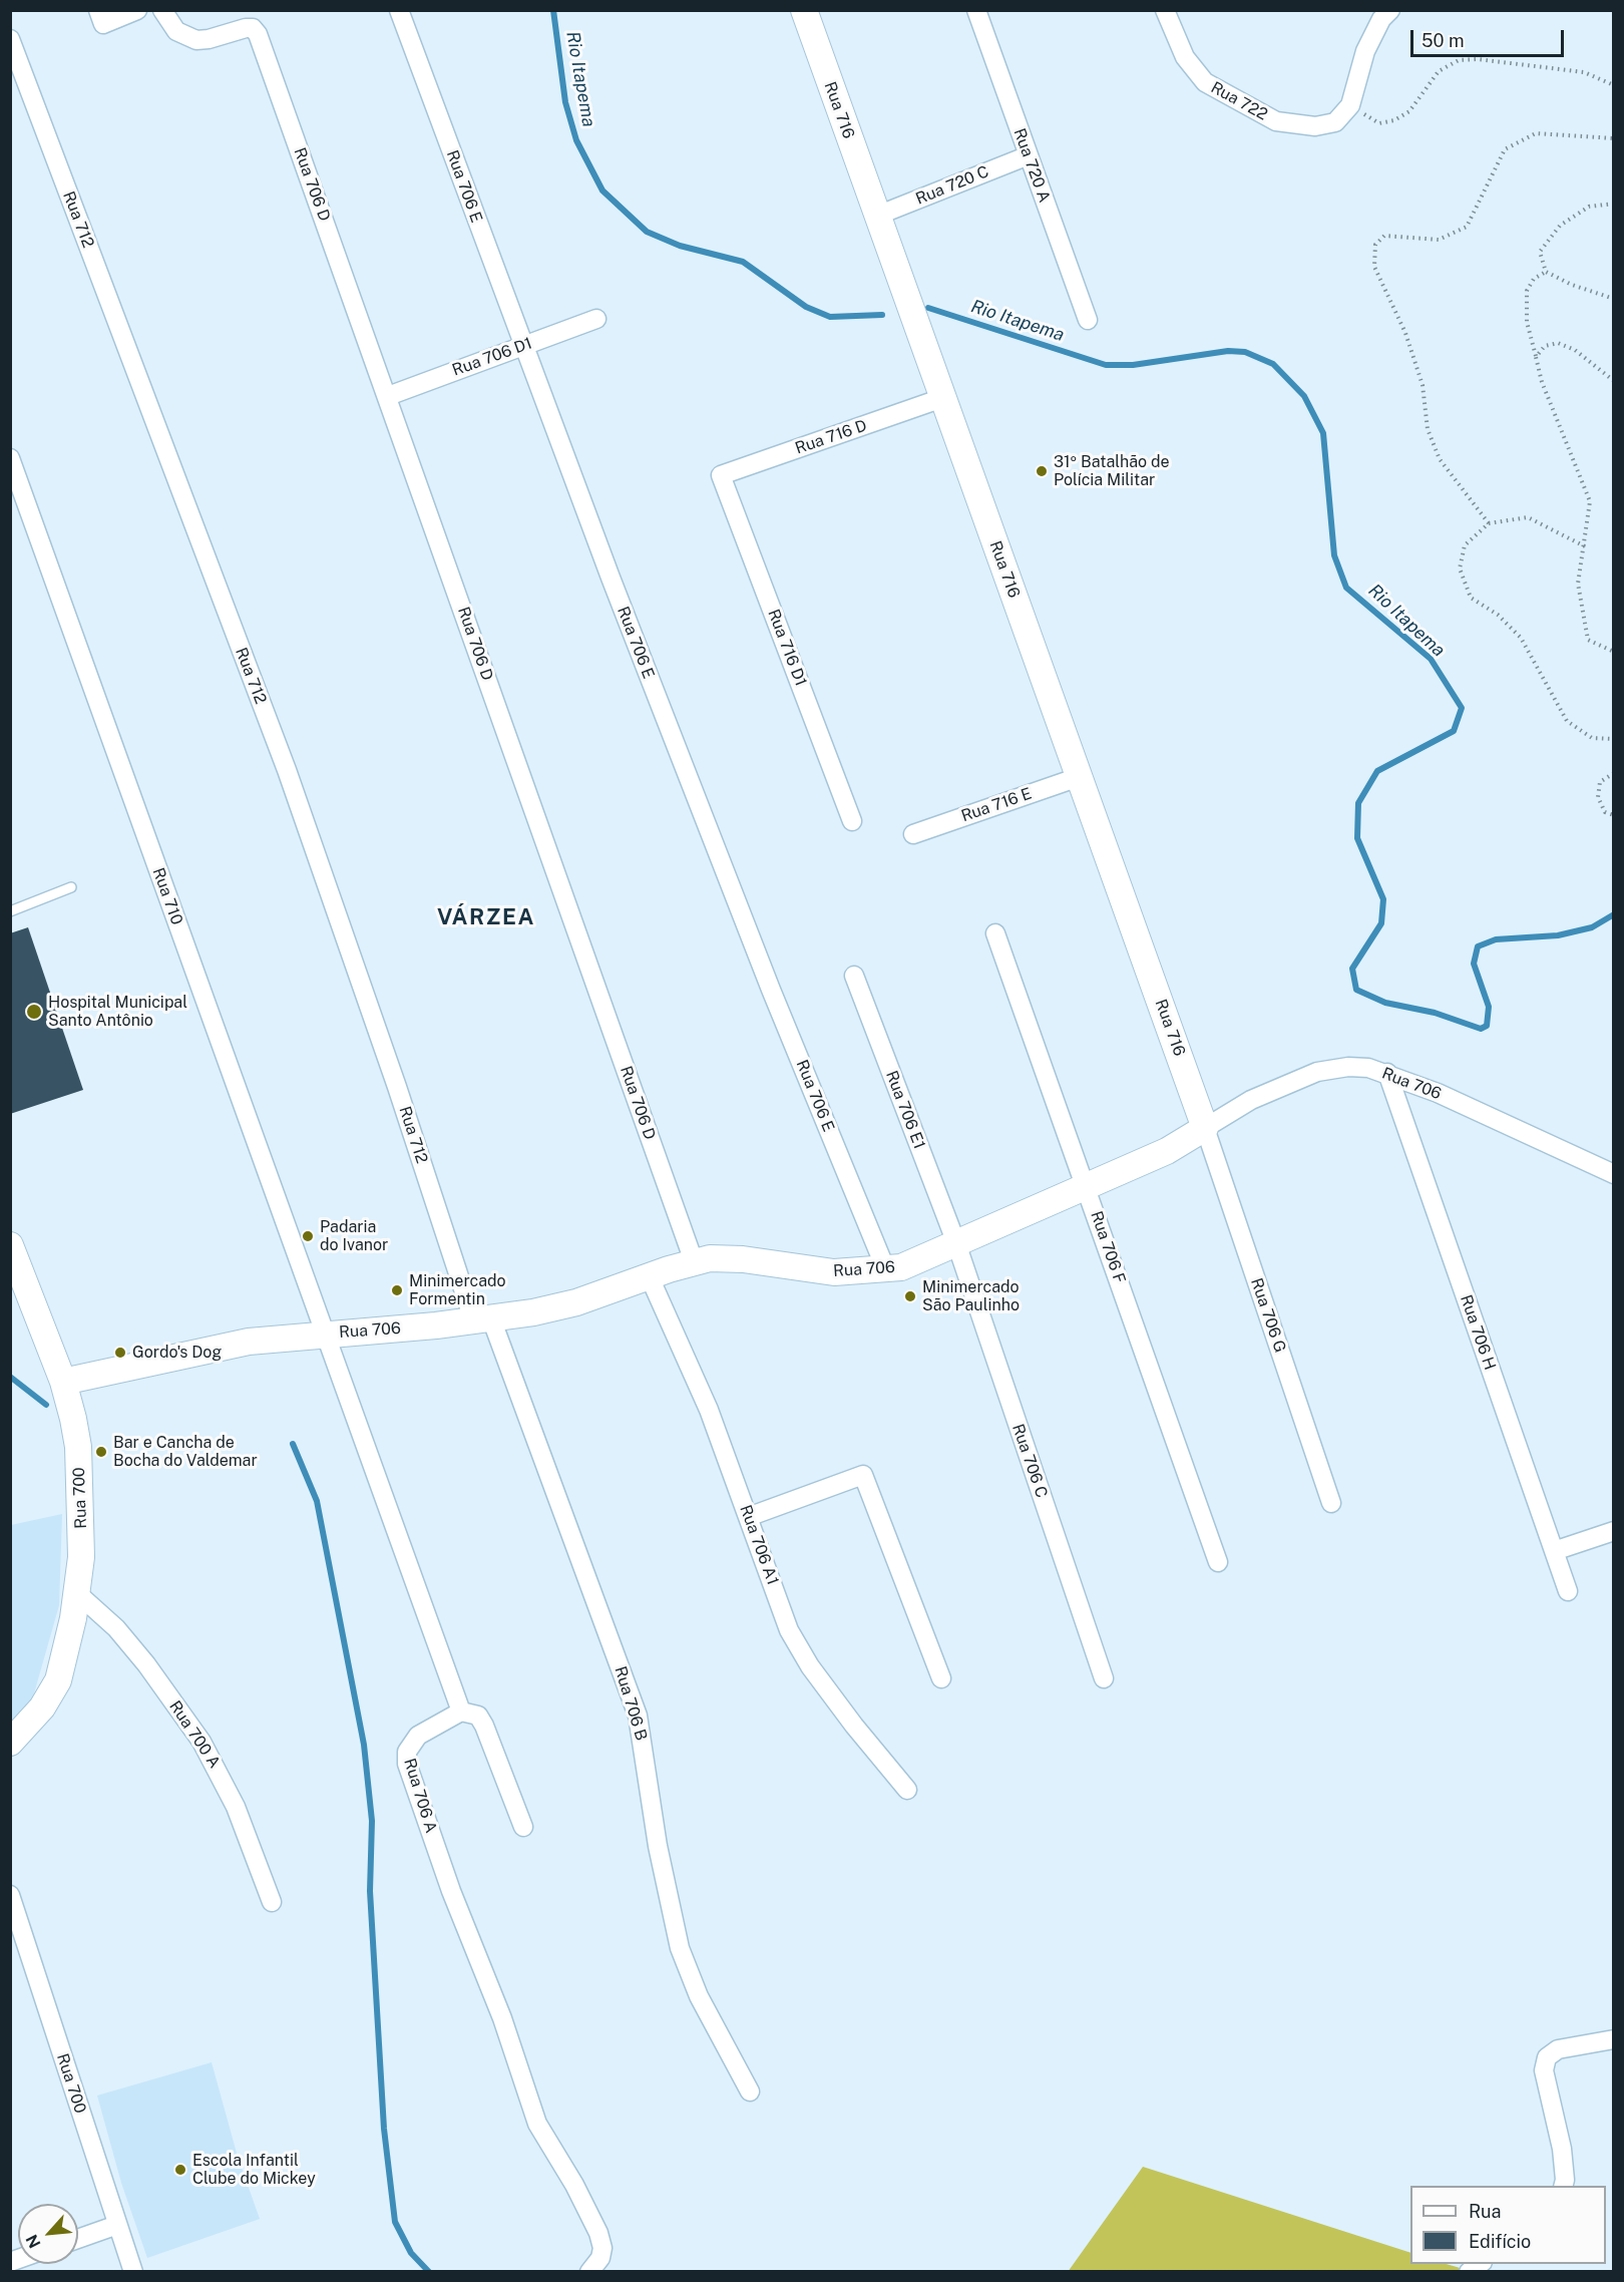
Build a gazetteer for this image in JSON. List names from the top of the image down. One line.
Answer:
{"streets":{"street":["Rua 722","Rua 716","Rua 720 A","Rua 706 D","Rua 720 C","Rua 706 E","Rua 712","Rua 706 D1","Rua 716 D","Rua 716 D1","Rua 716 E","Rua 710","Rua 706","Rua 706 E1","Rua 706 F","Rua 706 G","Rua 706 H","Rua 706 C","Rua 700","Rua 706 A1","Rua 706 B","Rua 700 A","Rua 706 A"]},"crossings":[["Rua 716","Rua 720 C"],["Rua 716","Rua 716 D"],["Rua 716","Rua 716 E"],["Rua 716","Rua 706"],["Rua 716","Rua 706 G"],["Rua 720 A","Rua 720 C"],["Rua 706 D","Rua 706 D1"],["Rua 706 D","Rua 706"],["Rua 706 E","Rua 706 D1"],["Rua 706 E","Rua 706"],["Rua 712","Rua 706"],["Rua 712","Rua 706 B"],["Rua 716 D","Rua 716 D1"],["Rua 710","Rua 706"],["Rua 706","Rua 706 E1"],["Rua 706","Rua 706 F"],["Rua 706","Rua 706 G"],["Rua 706","Rua 706 H"],["Rua 706","Rua 706 C"],["Rua 706","Rua 700"],["Rua 706","Rua 706 A1"],["Rua 706","Rua 706 B"],["Rua 706 E1","Rua 706 C"],["Rua 700","Rua 700 A"]],"districts":["VÁRZEA"],"water":["Rio Itapema"],"places":["31º Batalhão de Polícia Militar","Hospital Municipal Santo Antônio","Padaria do Ivanor","Minimercado Formentin","Minimercado São Paulinho","Gordo's Dog","Bar e Cancha de Bocha do Valdemar","Escola Infantil Clube do Mickey"],"legend":["Rua","Edifício"],"scale_bar":"50 m","north":"bottom left"}
